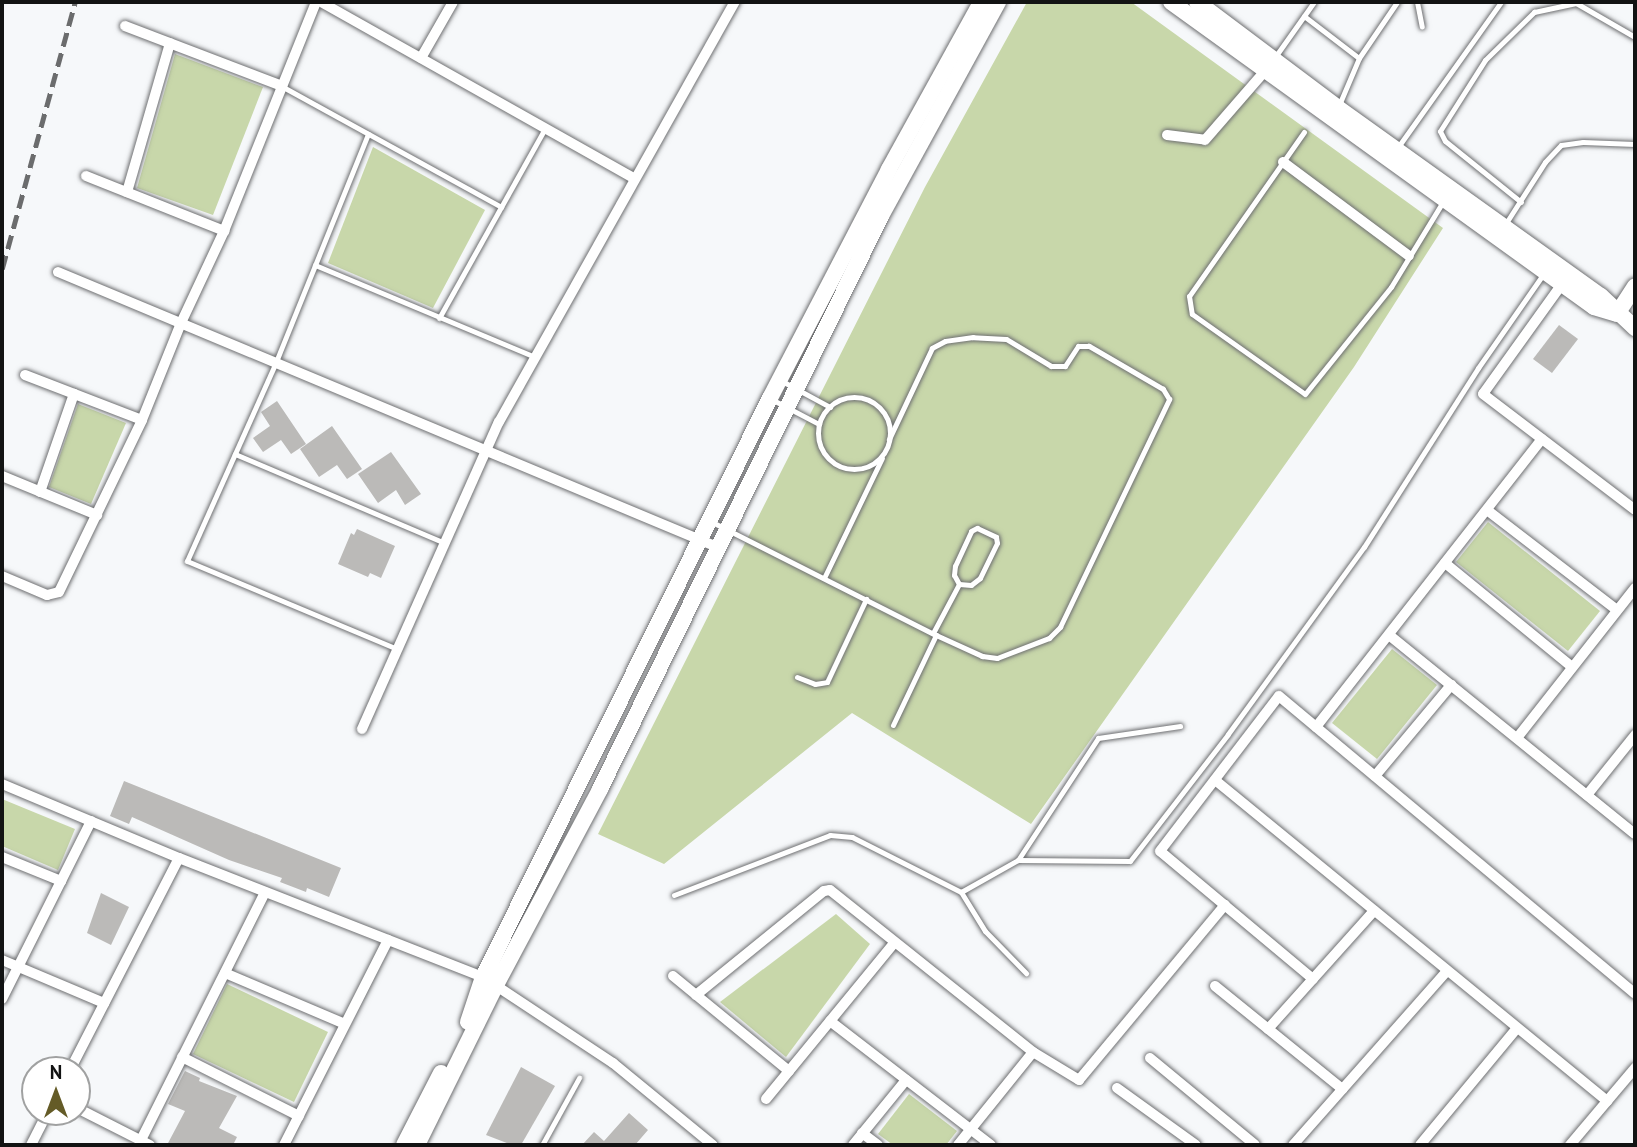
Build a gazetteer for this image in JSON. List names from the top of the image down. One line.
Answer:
{"north":"top"}
